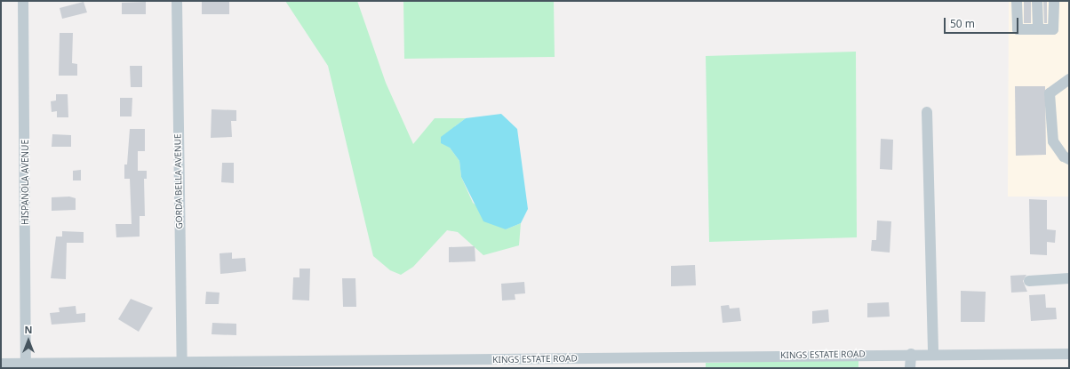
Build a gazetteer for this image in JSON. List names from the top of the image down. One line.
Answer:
{"streets":{"street":["GORDA BELLA AVENUE","HISPANOLA AVENUE","KINGS ESTATE ROAD"]},"crossings":[["GORDA BELLA AVENUE","KINGS ESTATE ROAD"],["HISPANOLA AVENUE","KINGS ESTATE ROAD"]],"scale_bar":"50 m","north":"top"}
